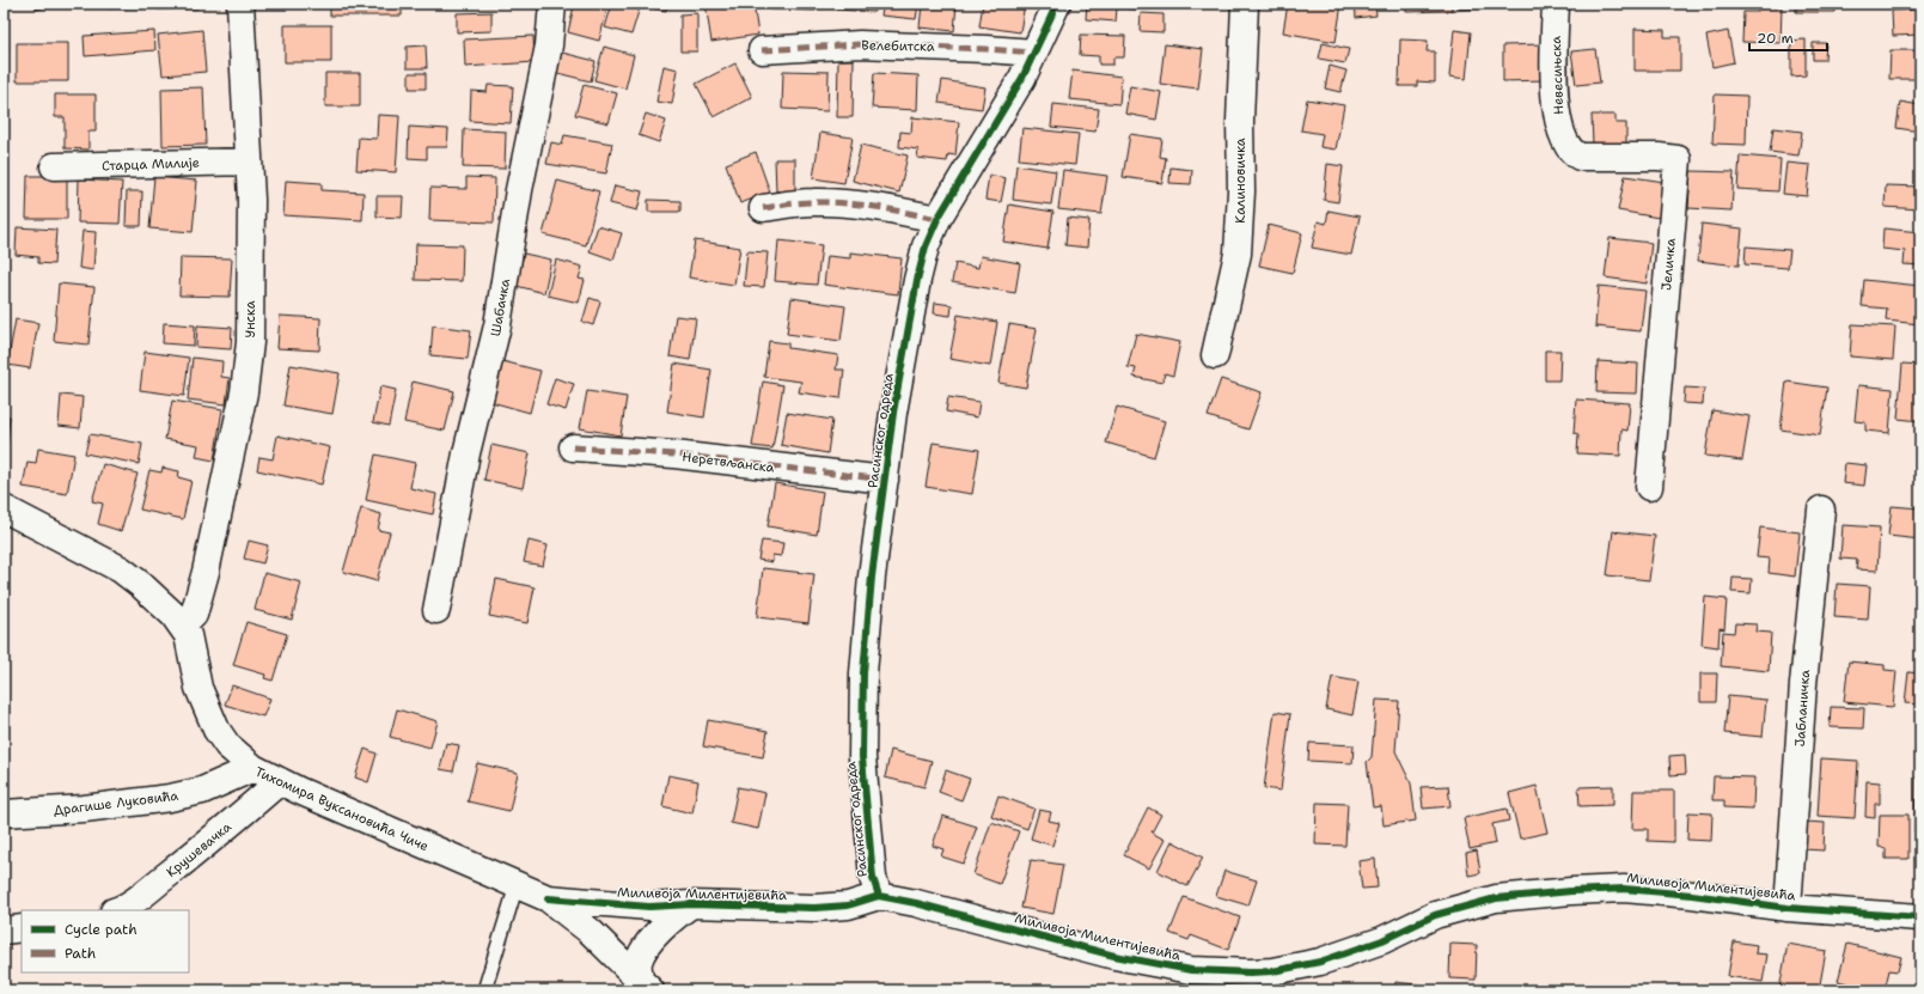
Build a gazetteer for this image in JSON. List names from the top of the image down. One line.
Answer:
{"streets":{"street":["Велебитска","Невесињска","Старца Милије","Калиновичка","Јеличка","Шабачка","Унска","Расинског одреда","Неретвљанска","Јабланичка","Драгише Луковића","Тихомира Вуксановића Чиче","Крушевачка","Миливоја Милентијевића"]},"crossings":[["Велебитска","Расинског одреда"],["Невесињска","Јеличка"],["Старца Милије","Унска"],["Унска","Тихомира Вуксановића Чиче"],["Расинског одреда","Неретвљанска"],["Расинског одреда","Миливоја Милентијевића"],["Јабланичка","Миливоја Милентијевића"],["Драгише Луковића","Тихомира Вуксановића Чиче"],["Тихомира Вуксановића Чиче","Крушевачка"],["Тихомира Вуксановића Чиче","Миливоја Милентијевића"]],"legend":["Cycle path","Path"],"scale_bar":"20 m"}
